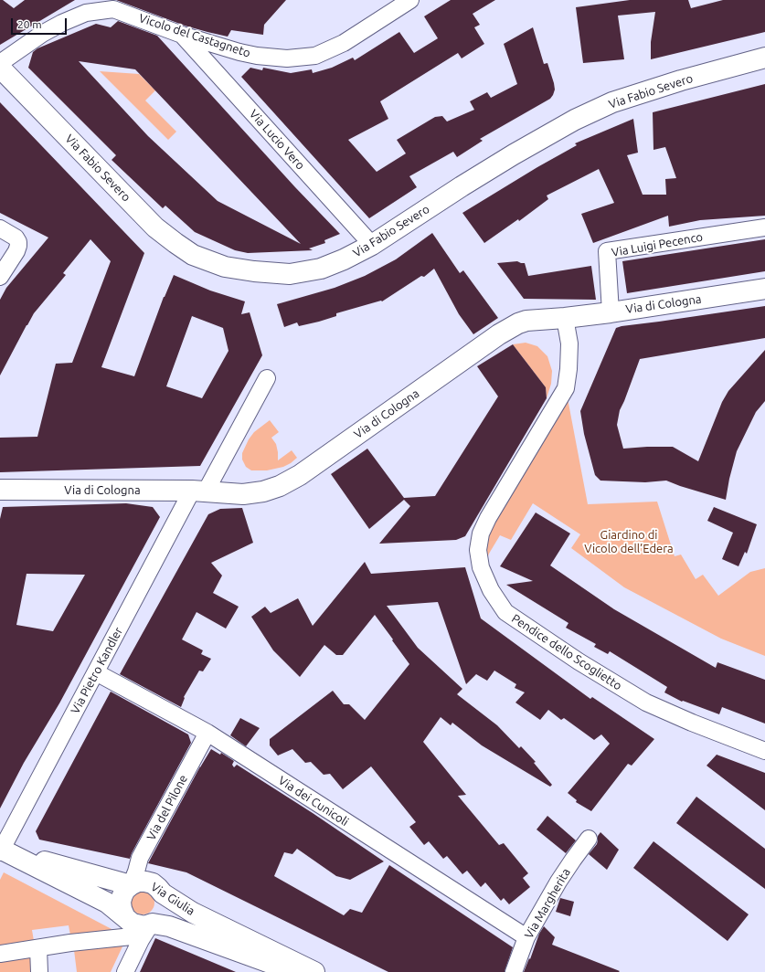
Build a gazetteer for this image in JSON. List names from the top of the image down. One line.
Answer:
{"streets":{"main road":["Via Fabio Severo","Via di Cologna","Via Giulia"],"street":["Vicolo del Castagneto","Via Lucio Vero","Via Luigi Pecenco","Pendice dello Scoglietto","Via Pietro Kandler","Via dei Cunicoli","Via del Pilone","Via Margherita"]},"crossings":[["Vicolo del Castagneto","Via Lucio Vero"],["Via Fabio Severo","Via Lucio Vero"],["Via Luigi Pecenco","Via di Cologna"],["Via di Cologna","Pendice dello Scoglietto"],["Via di Cologna","Via Pietro Kandler"],["Via Pietro Kandler","Via dei Cunicoli"],["Via Pietro Kandler","Via Giulia"],["Via dei Cunicoli","Via del Pilone"],["Via dei Cunicoli","Via Margherita"],["Via del Pilone","Via Giulia"]],"parks":["Giardino di Vicolo dell’Edera"],"scale_bar":"20 m"}
